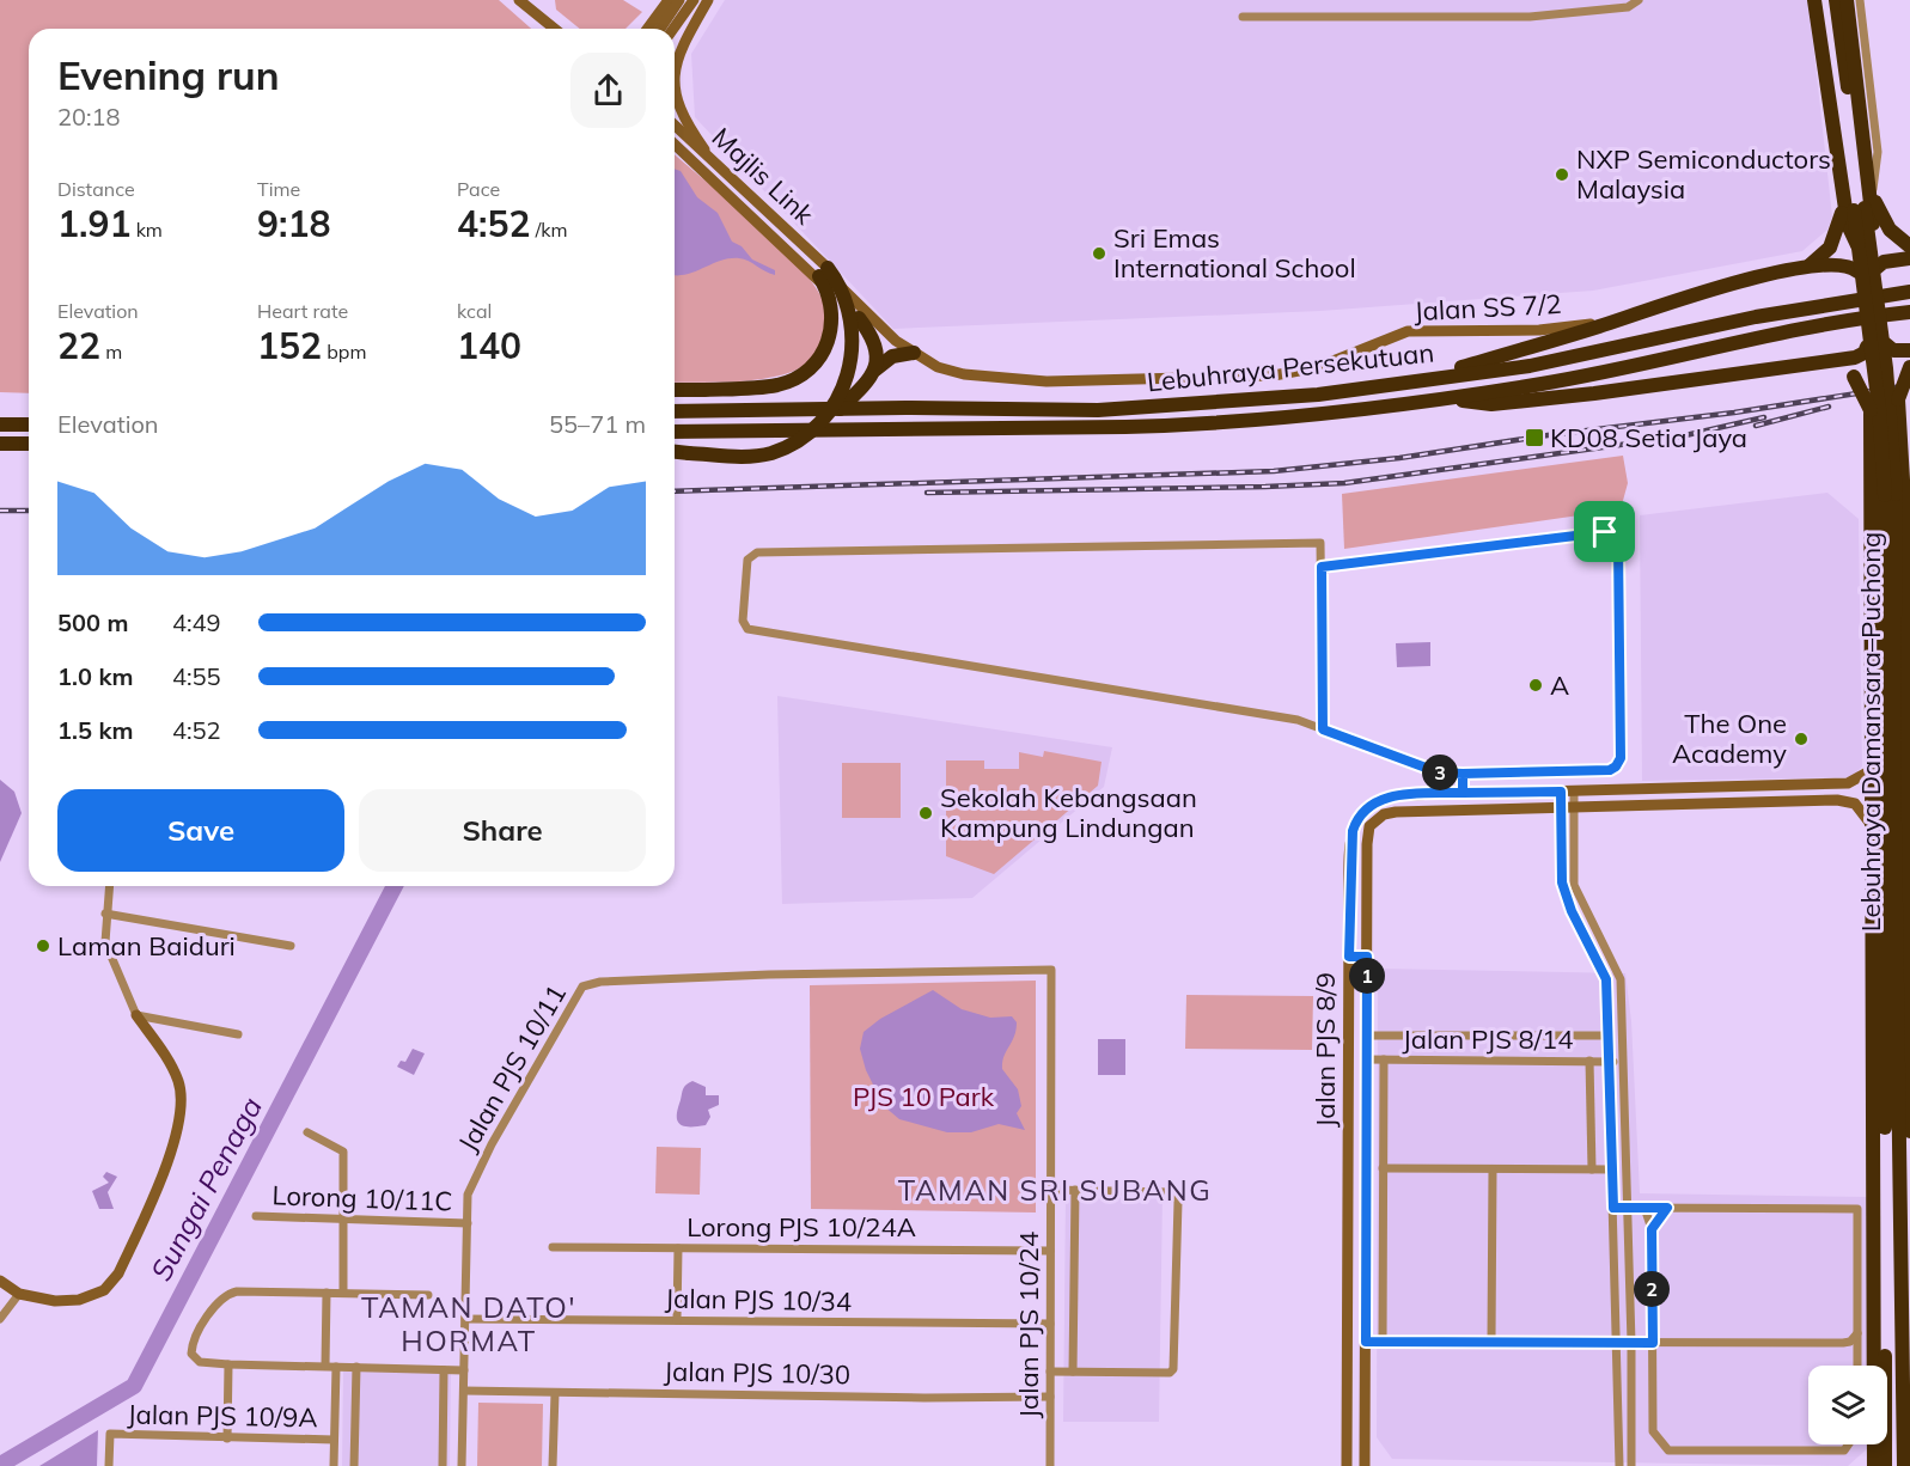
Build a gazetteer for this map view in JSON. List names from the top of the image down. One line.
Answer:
{"streets":{"highway":["Lebuhraya Persekutuan","Lebuhraya Damansara–Puchong"],"street":["Majlis Link","Jalan SS 7/2","Jalan PJS 8/14","Jalan PJS 8/9","Jalan PJS 10/11","Lorong 10/11C","Lorong PJS 10/24A","Jalan PJS 10/34","Jalan PJS 10/24","Jalan PJS 10/30","Jalan PJS 10/9A"]},"crossings":[["Jalan PJS 8/14","Jalan PJS 8/9"],["Jalan PJS 10/11","Lorong 10/11C"],["Jalan PJS 10/11","Jalan PJS 10/34"],["Jalan PJS 10/11","Jalan PJS 10/24"],["Jalan PJS 10/11","Jalan PJS 10/30"],["Lorong PJS 10/24A","Jalan PJS 10/24"],["Jalan PJS 10/34","Jalan PJS 10/24"],["Jalan PJS 10/24","Jalan PJS 10/30"]],"districts":["TAMAN SRI SUBANG","TAMAN DATO' HORMAT"],"water":["Sungai Penaga"],"parks":["PJS 10 Park"],"places":{"other":["NXP Semiconductors Malaysia","Sri Emas International School","A","The One Academy","Sekolah Kebangsaan Kampung Lindungan","Laman Baiduri"],"transit":["KD08 Setia Jaya"]},"page":{"heading":["Evening run","20:18"],"stats":[["Distance","1.91 km"],["Time","9:18"],["Pace","4:52 /km"],["Elevation","22 m"],["Heart rate","152 bpm"],["kcal","140"]],"chart":["Elevation","55–71 m"],"list":[{"name":"500 m","note":"4:49"},{"name":"1.0 km","note":"4:55"},{"name":"1.5 km","note":"4:52"}],"pins":["3","1","2"],"buttons":["Save","Share"]}}
